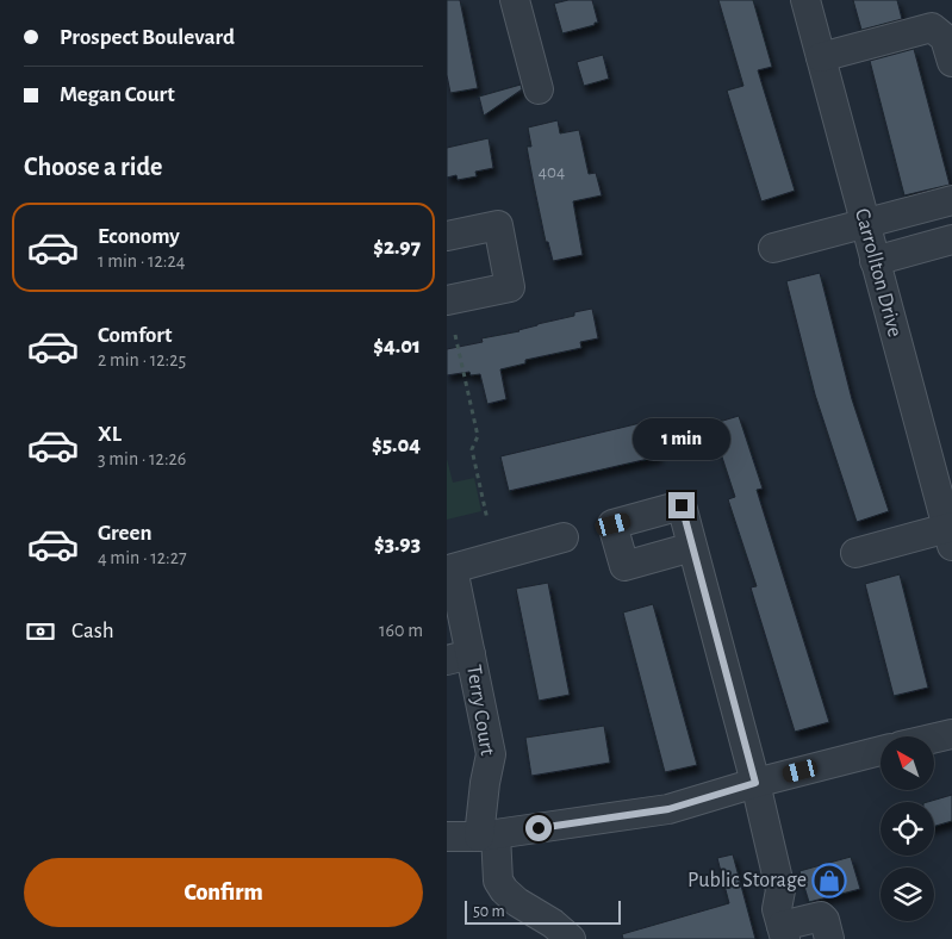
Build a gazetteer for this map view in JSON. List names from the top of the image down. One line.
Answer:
{"streets":{"street":["Carrollton Drive","Terry Court"]},"places":{"shop":["Public Storage"]},"house_numbers":["404"],"scale_bar":"50 m","north":"top left","page":{"banner":["Prospect Boulevard","Megan Court"],"heading":"Choose a ride","list":[{"name":"Economy","note":"1 min · 12:24","value":"$2.97"},{"name":"Comfort","note":"2 min · 12:25","value":"$4.01"},{"name":"XL","note":"3 min · 12:26","value":"$5.04"},{"name":"Green","note":"4 min · 12:27","value":"$3.93"}],"bubble":"1 min","pay":["Cash","160 m"],"buttons":"Confirm","scale":"50 m"}}
